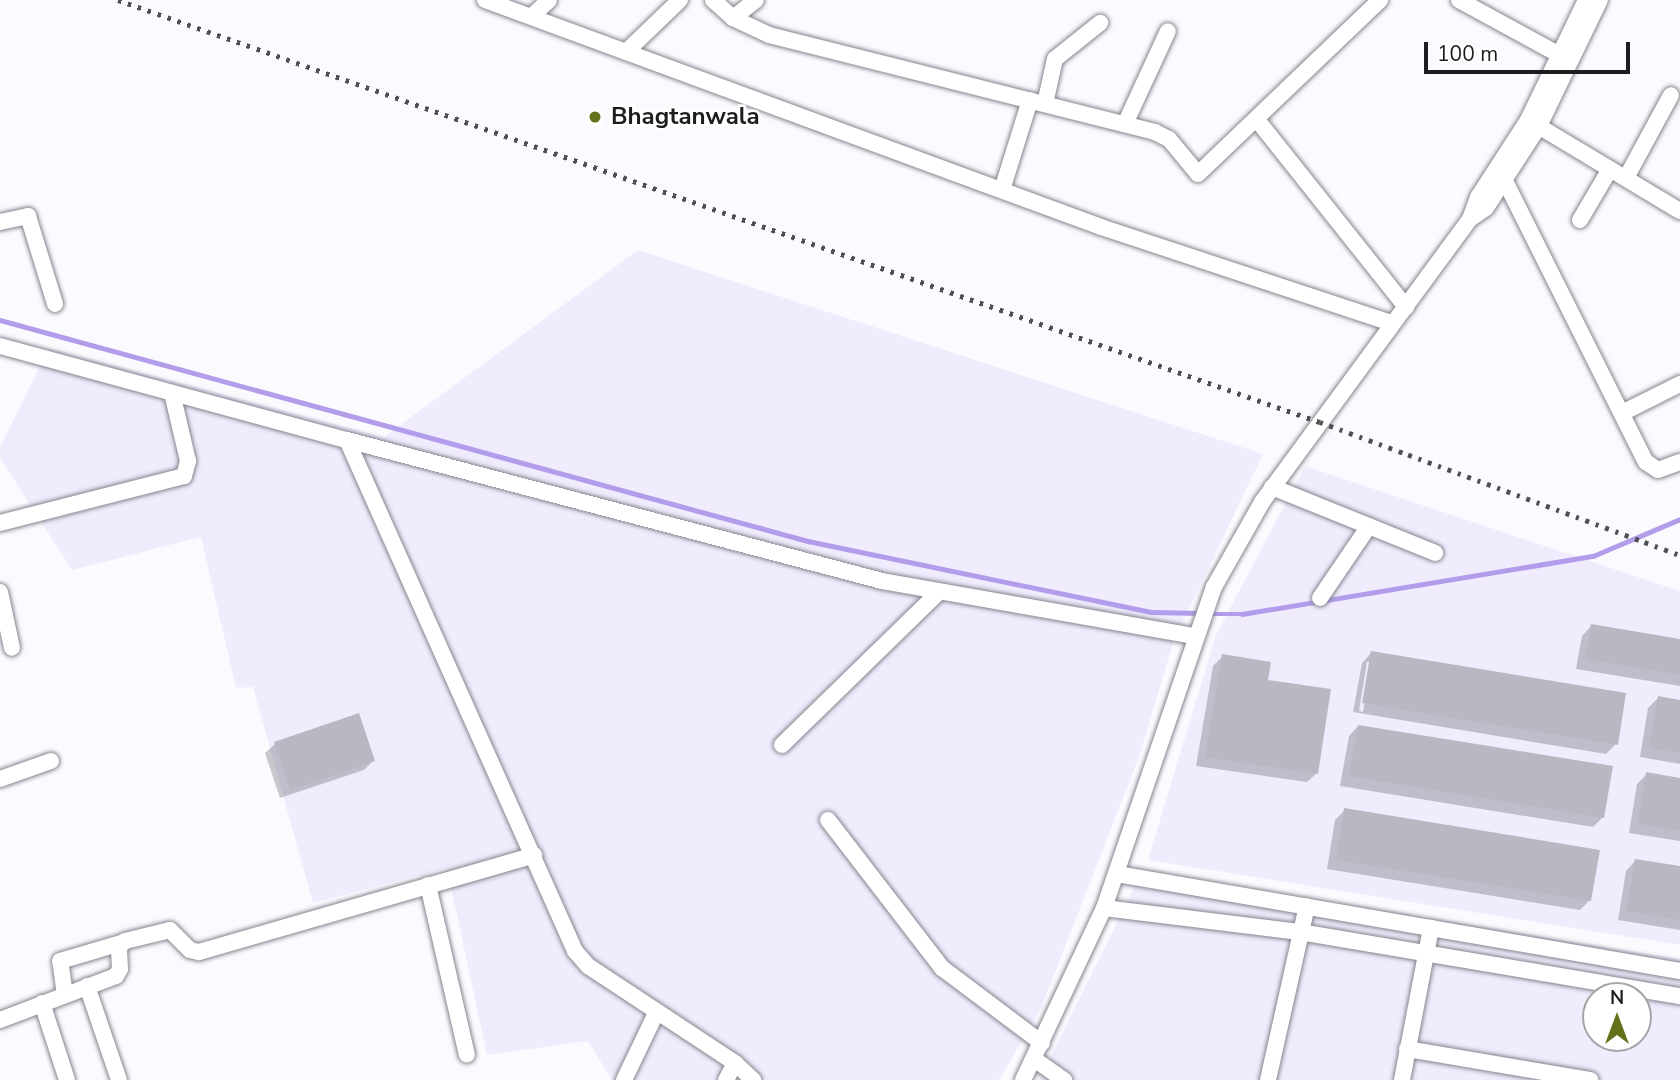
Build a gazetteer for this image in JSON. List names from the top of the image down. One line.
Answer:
{"places":["Bhagtanwala"],"scale_bar":"100 m","north":"top"}
